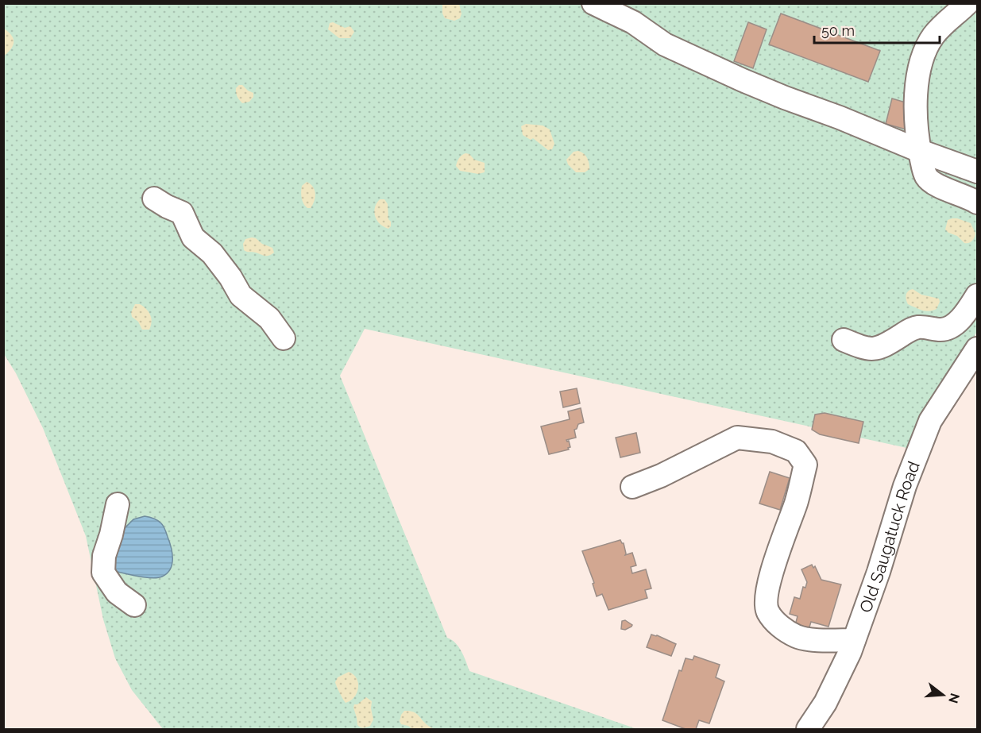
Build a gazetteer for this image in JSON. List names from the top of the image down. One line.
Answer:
{"streets":{"street":["Old Saugatuck Road"]},"scale_bar":"50 m","north":"right"}
